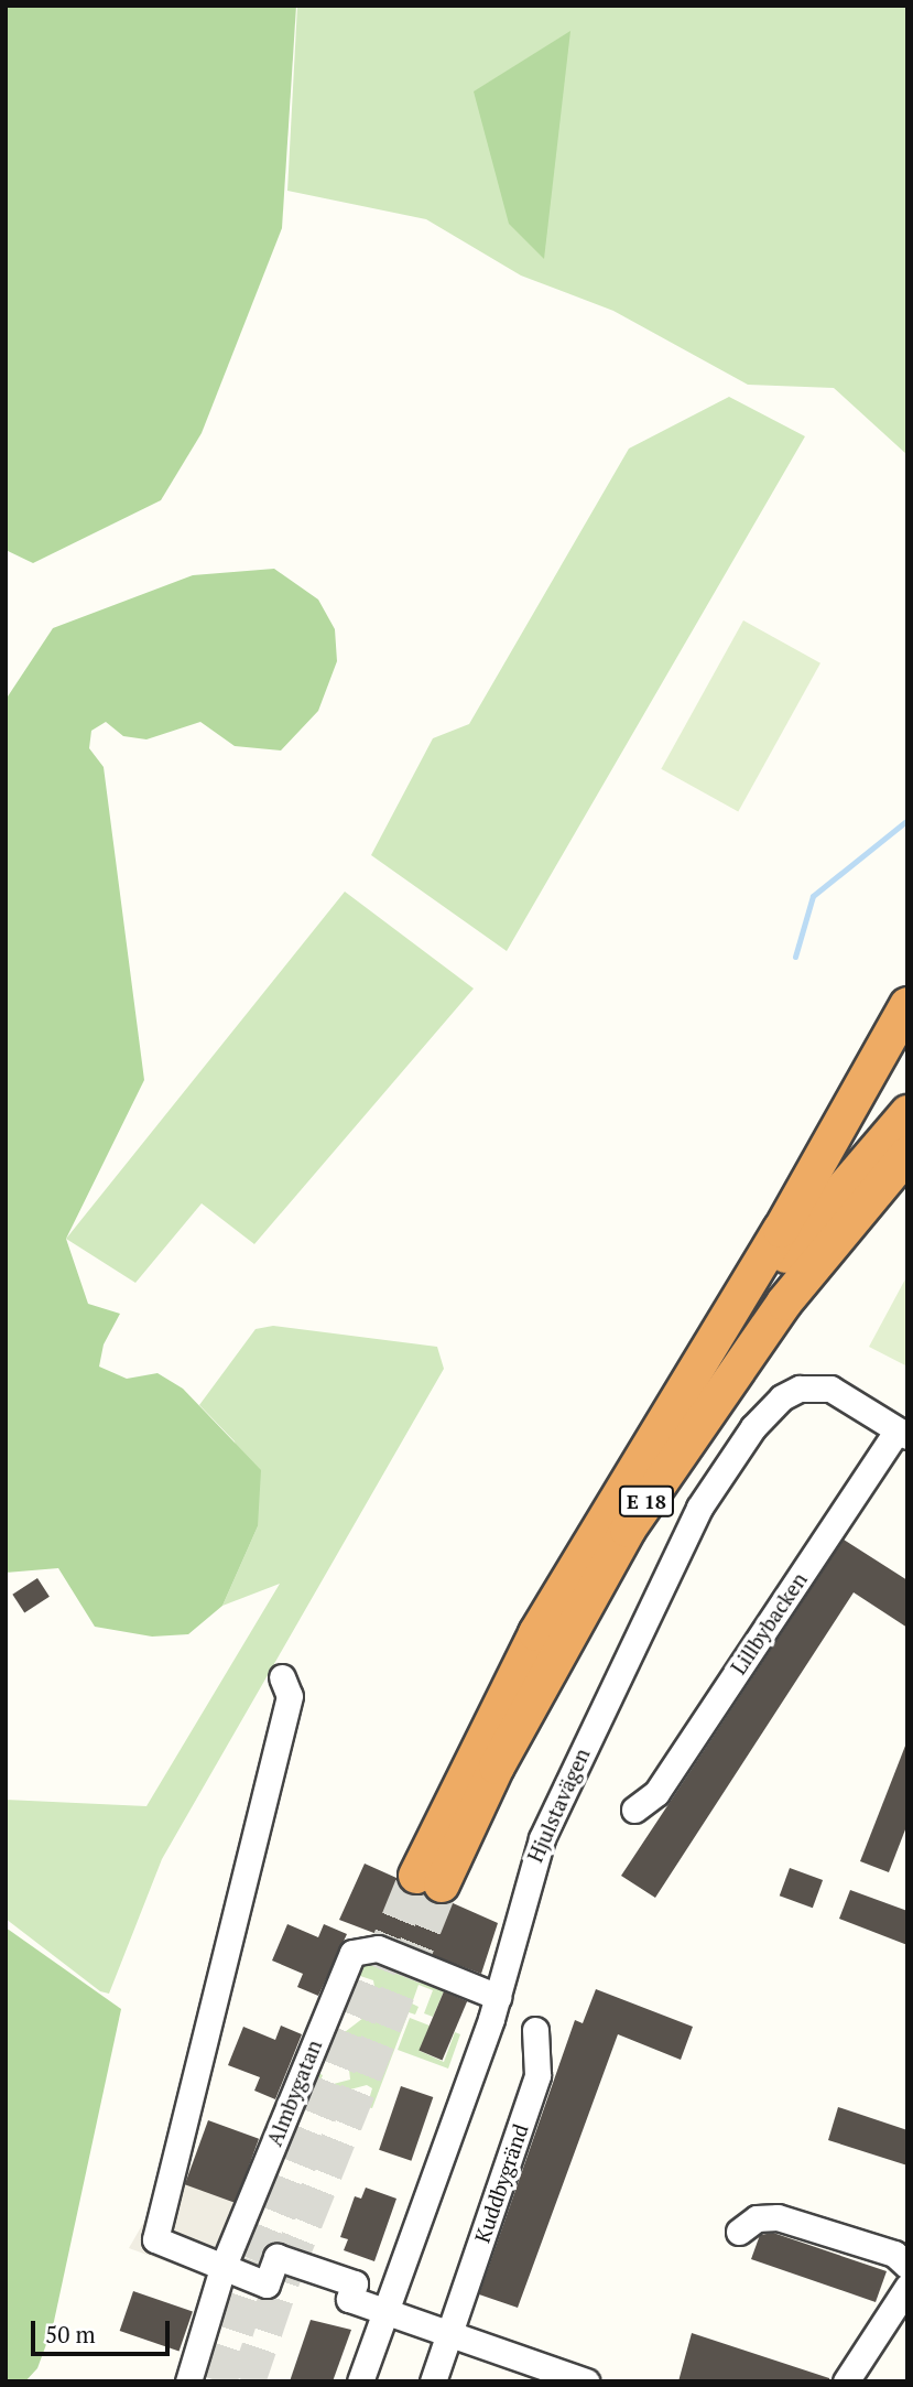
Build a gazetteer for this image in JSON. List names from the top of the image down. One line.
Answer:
{"streets":{"highway":["E 18"],"street":["Lillbybacken","Hjulstavägen","Almbygatan","Kuddbygränd"]},"crossings":[["Lillbybacken","Hjulstavägen"],["Hjulstavägen","Almbygatan"]],"scale_bar":"50 m"}
